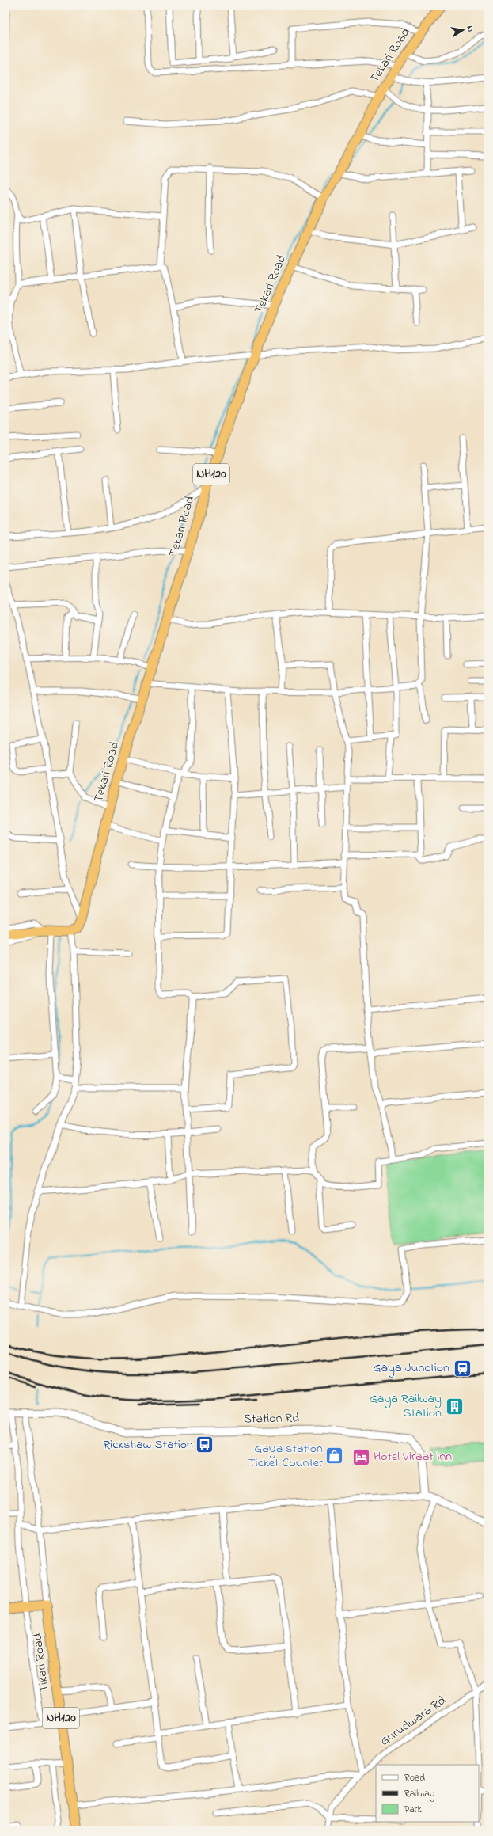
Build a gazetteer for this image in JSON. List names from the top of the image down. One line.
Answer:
{"streets":{"highway":["Tekari Road","NH120","Tikari Road"],"street":["Station Rd","Gurudwara Rd"]},"places":{"station":["Gaya Junction"],"building":["Gaya Railway Station"],"bus stop":["Rickshaw Station"],"shop":["Gaya station Ticket Counter"],"hotel":["Hotel Viraat Inn"]},"legend":["Road","Railway","Park"],"north":"right"}
